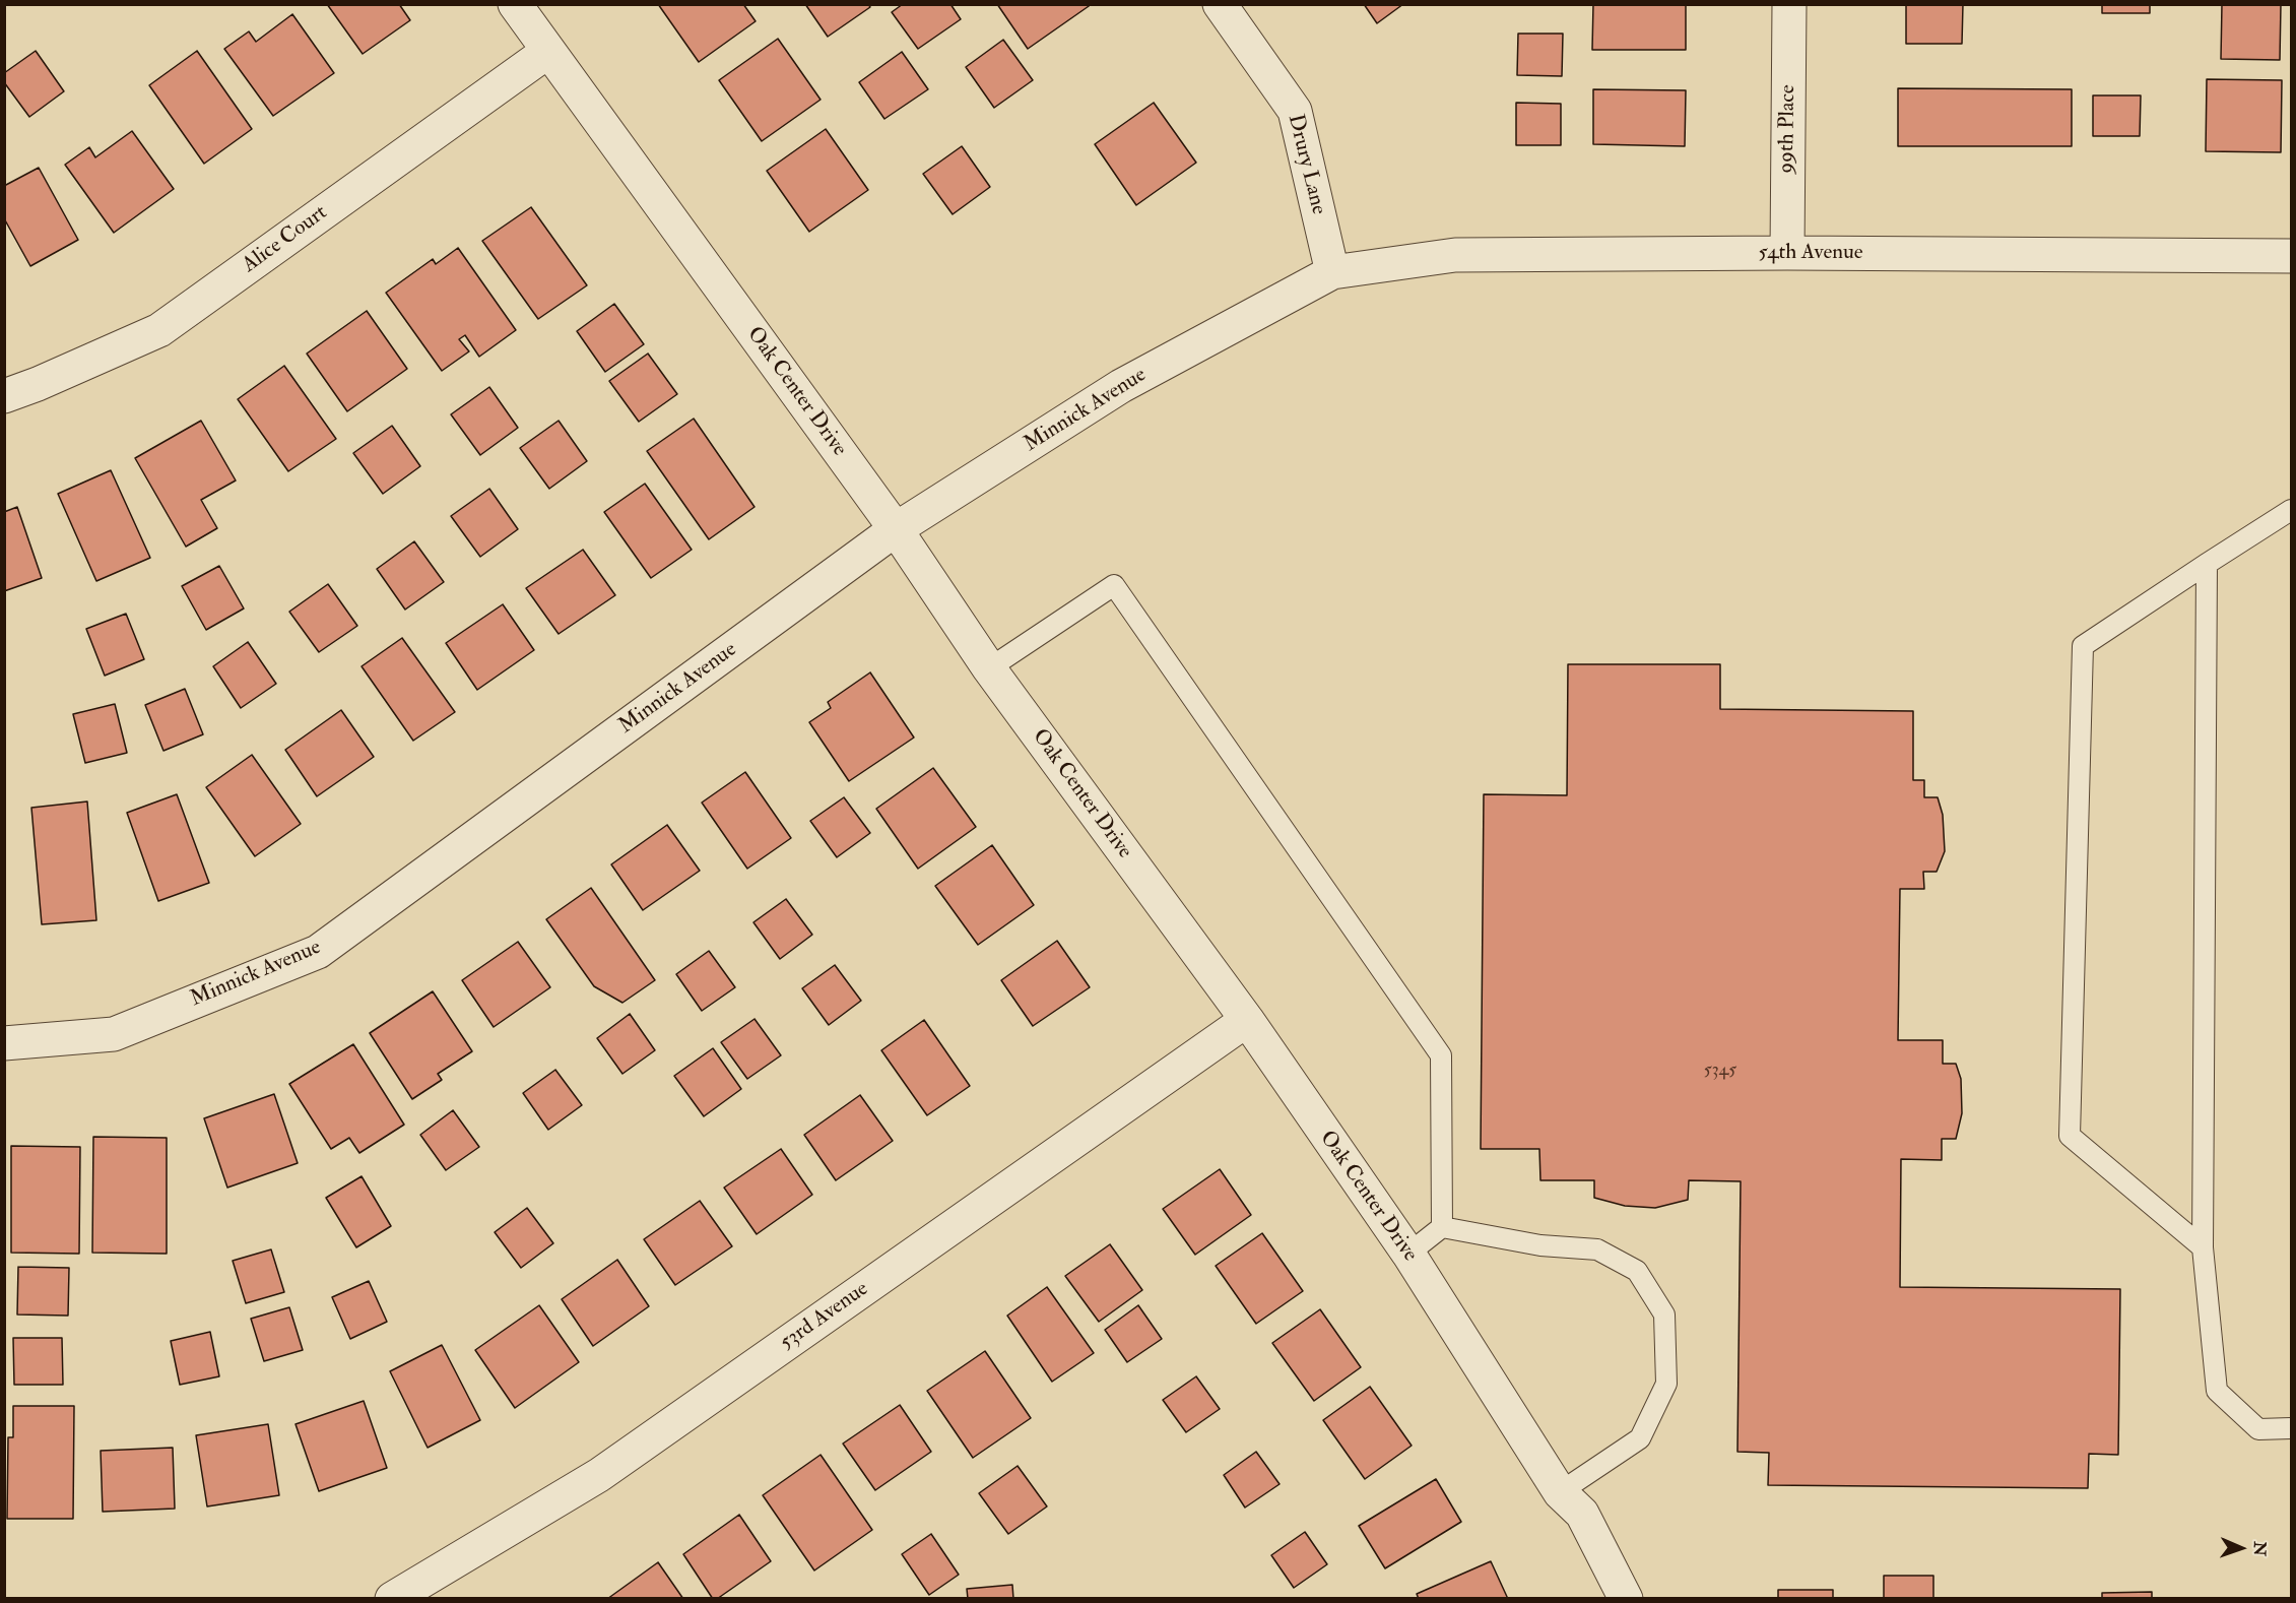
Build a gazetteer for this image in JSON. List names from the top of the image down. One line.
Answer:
{"streets":{"street":["99th Place","Drury Lane","Alice Court","54th Avenue","Oak Center Drive","Minnick Avenue","53rd Avenue"]},"crossings":[["99th Place","54th Avenue"],["Drury Lane","54th Avenue"],["Drury Lane","Minnick Avenue"],["Alice Court","Oak Center Drive"],["54th Avenue","Minnick Avenue"],["Oak Center Drive","Minnick Avenue"],["Oak Center Drive","53rd Avenue"]],"house_numbers":["5345"],"north":"right"}
